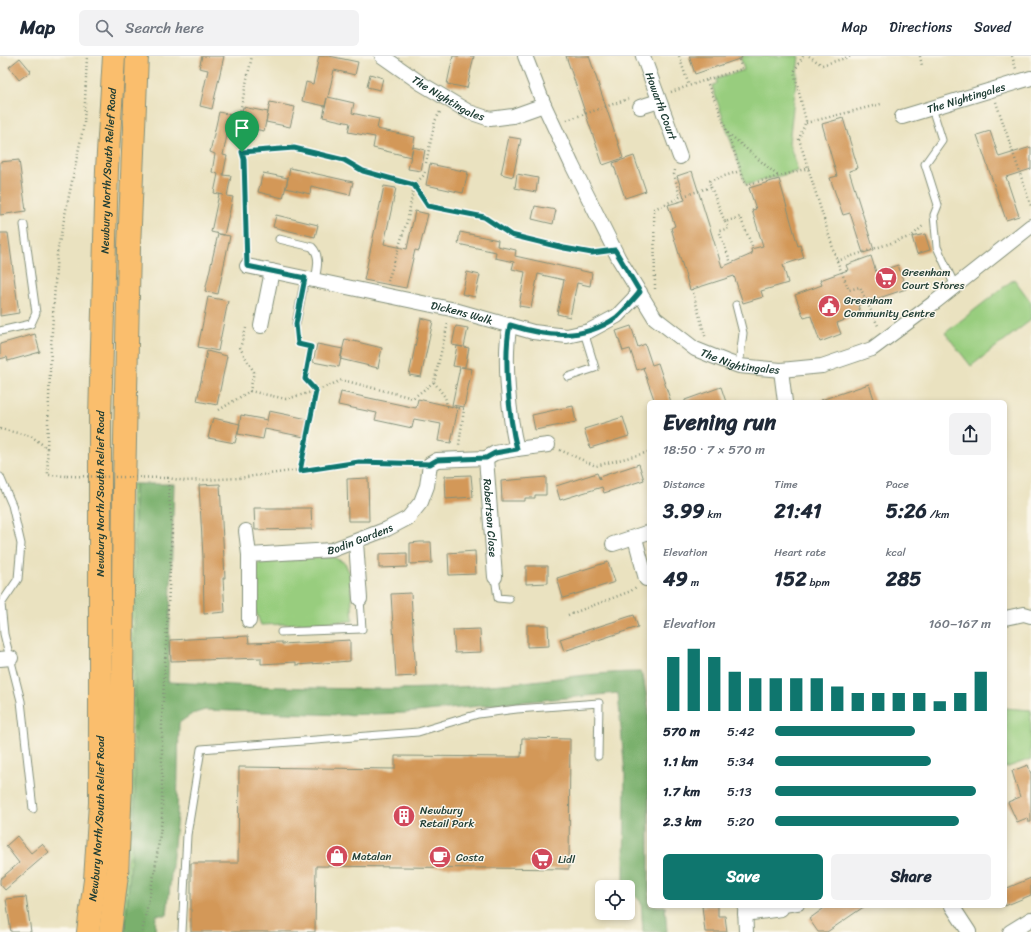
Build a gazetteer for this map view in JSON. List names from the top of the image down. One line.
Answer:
{"streets":{"highway":["Newbury North/South Relief Road"],"street":["The Nightingales","Howarth Court","Dickens Walk","Robertson Close","Bodin Gardens"]},"crossings":[["The Nightingales","Dickens Walk"]],"places":{"supermarket":["Greenham Court Stores","Lidl"],"public building":["Greenham Community Centre"],"building":["Newbury Retail Park"],"shop":["Matalan"],"cafe":["Costa"]},"page":{"header":"Map","search":"Search here","nav":["Map","Directions","Saved"],"heading":["Evening run","18:50 · 7 × 570 m"],"stats":[["Distance","3.99 km"],["Time","21:41"],["Pace","5:26 /km"],["Elevation","49 m"],["Heart rate","152 bpm"],["kcal","285"]],"chart":["Elevation","160–167 m"],"list":[{"name":"570 m","note":"5:42"},{"name":"1.1 km","note":"5:34"},{"name":"1.7 km","note":"5:13"},{"name":"2.3 km","note":"5:20"}],"buttons":["Save","Share"]}}
